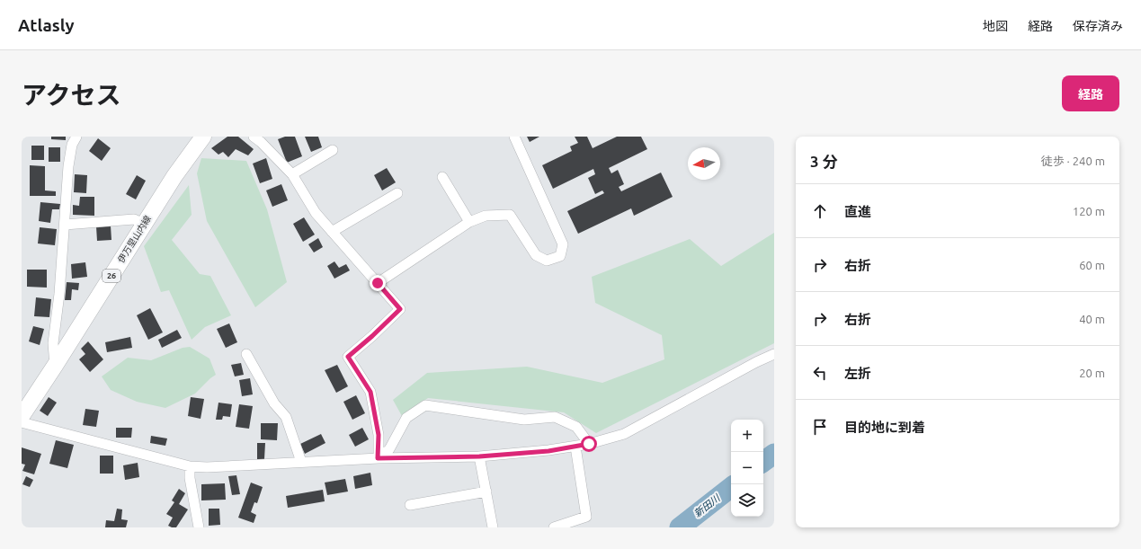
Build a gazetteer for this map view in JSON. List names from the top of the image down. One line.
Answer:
{"streets":{"main road":["伊万里山内線","26"]},"water":["新田川"],"north":"left","page":{"header":"Atlasly","nav":["地図","経路","保存済み"],"title":"アクセス","buttons":"経路","heading":["3 分","徒歩 · 240 m"],"list":[["直進","120 m"],["右折","60 m"],["右折","40 m"],["左折","20 m"],"目的地に到着"],"map_buttons":["+","−"]}}
